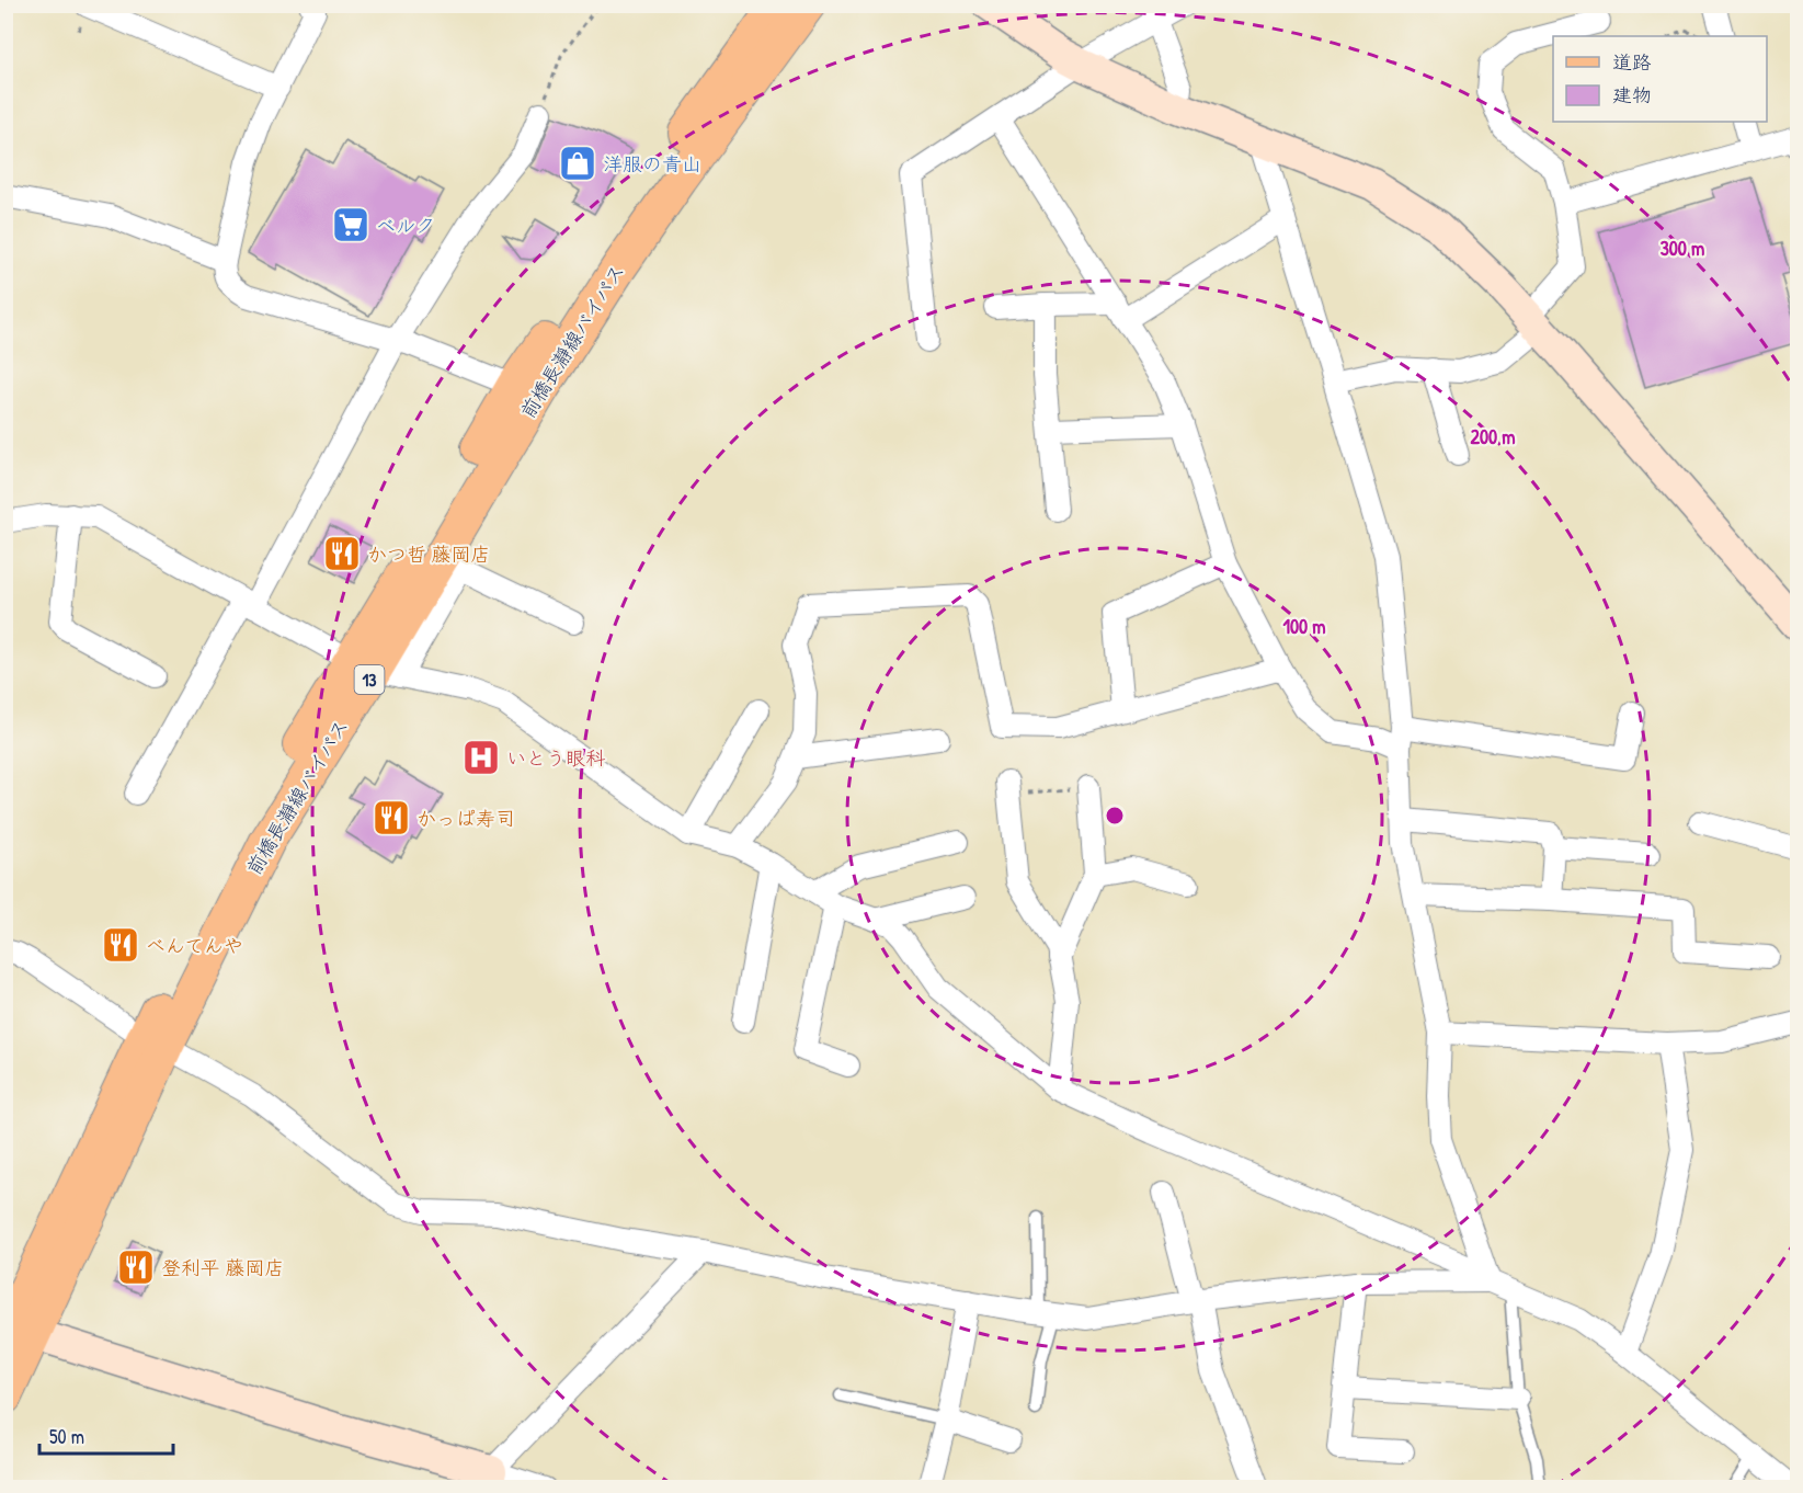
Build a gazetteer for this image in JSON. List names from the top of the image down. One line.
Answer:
{"streets":{"main road":["前橋長瀞線バイパス","13"]},"places":{"shop":["洋服の青山"],"supermarket":["ベルク"],"restaurant":["かつ哲 藤岡店","かっぱ寿司","べんてんや","登利平 藤岡店"],"hospital":["いとう眼科"]},"legend":["道路","建物"],"scale_bar":"50 m","rings":["300 m","200 m","100 m"]}
